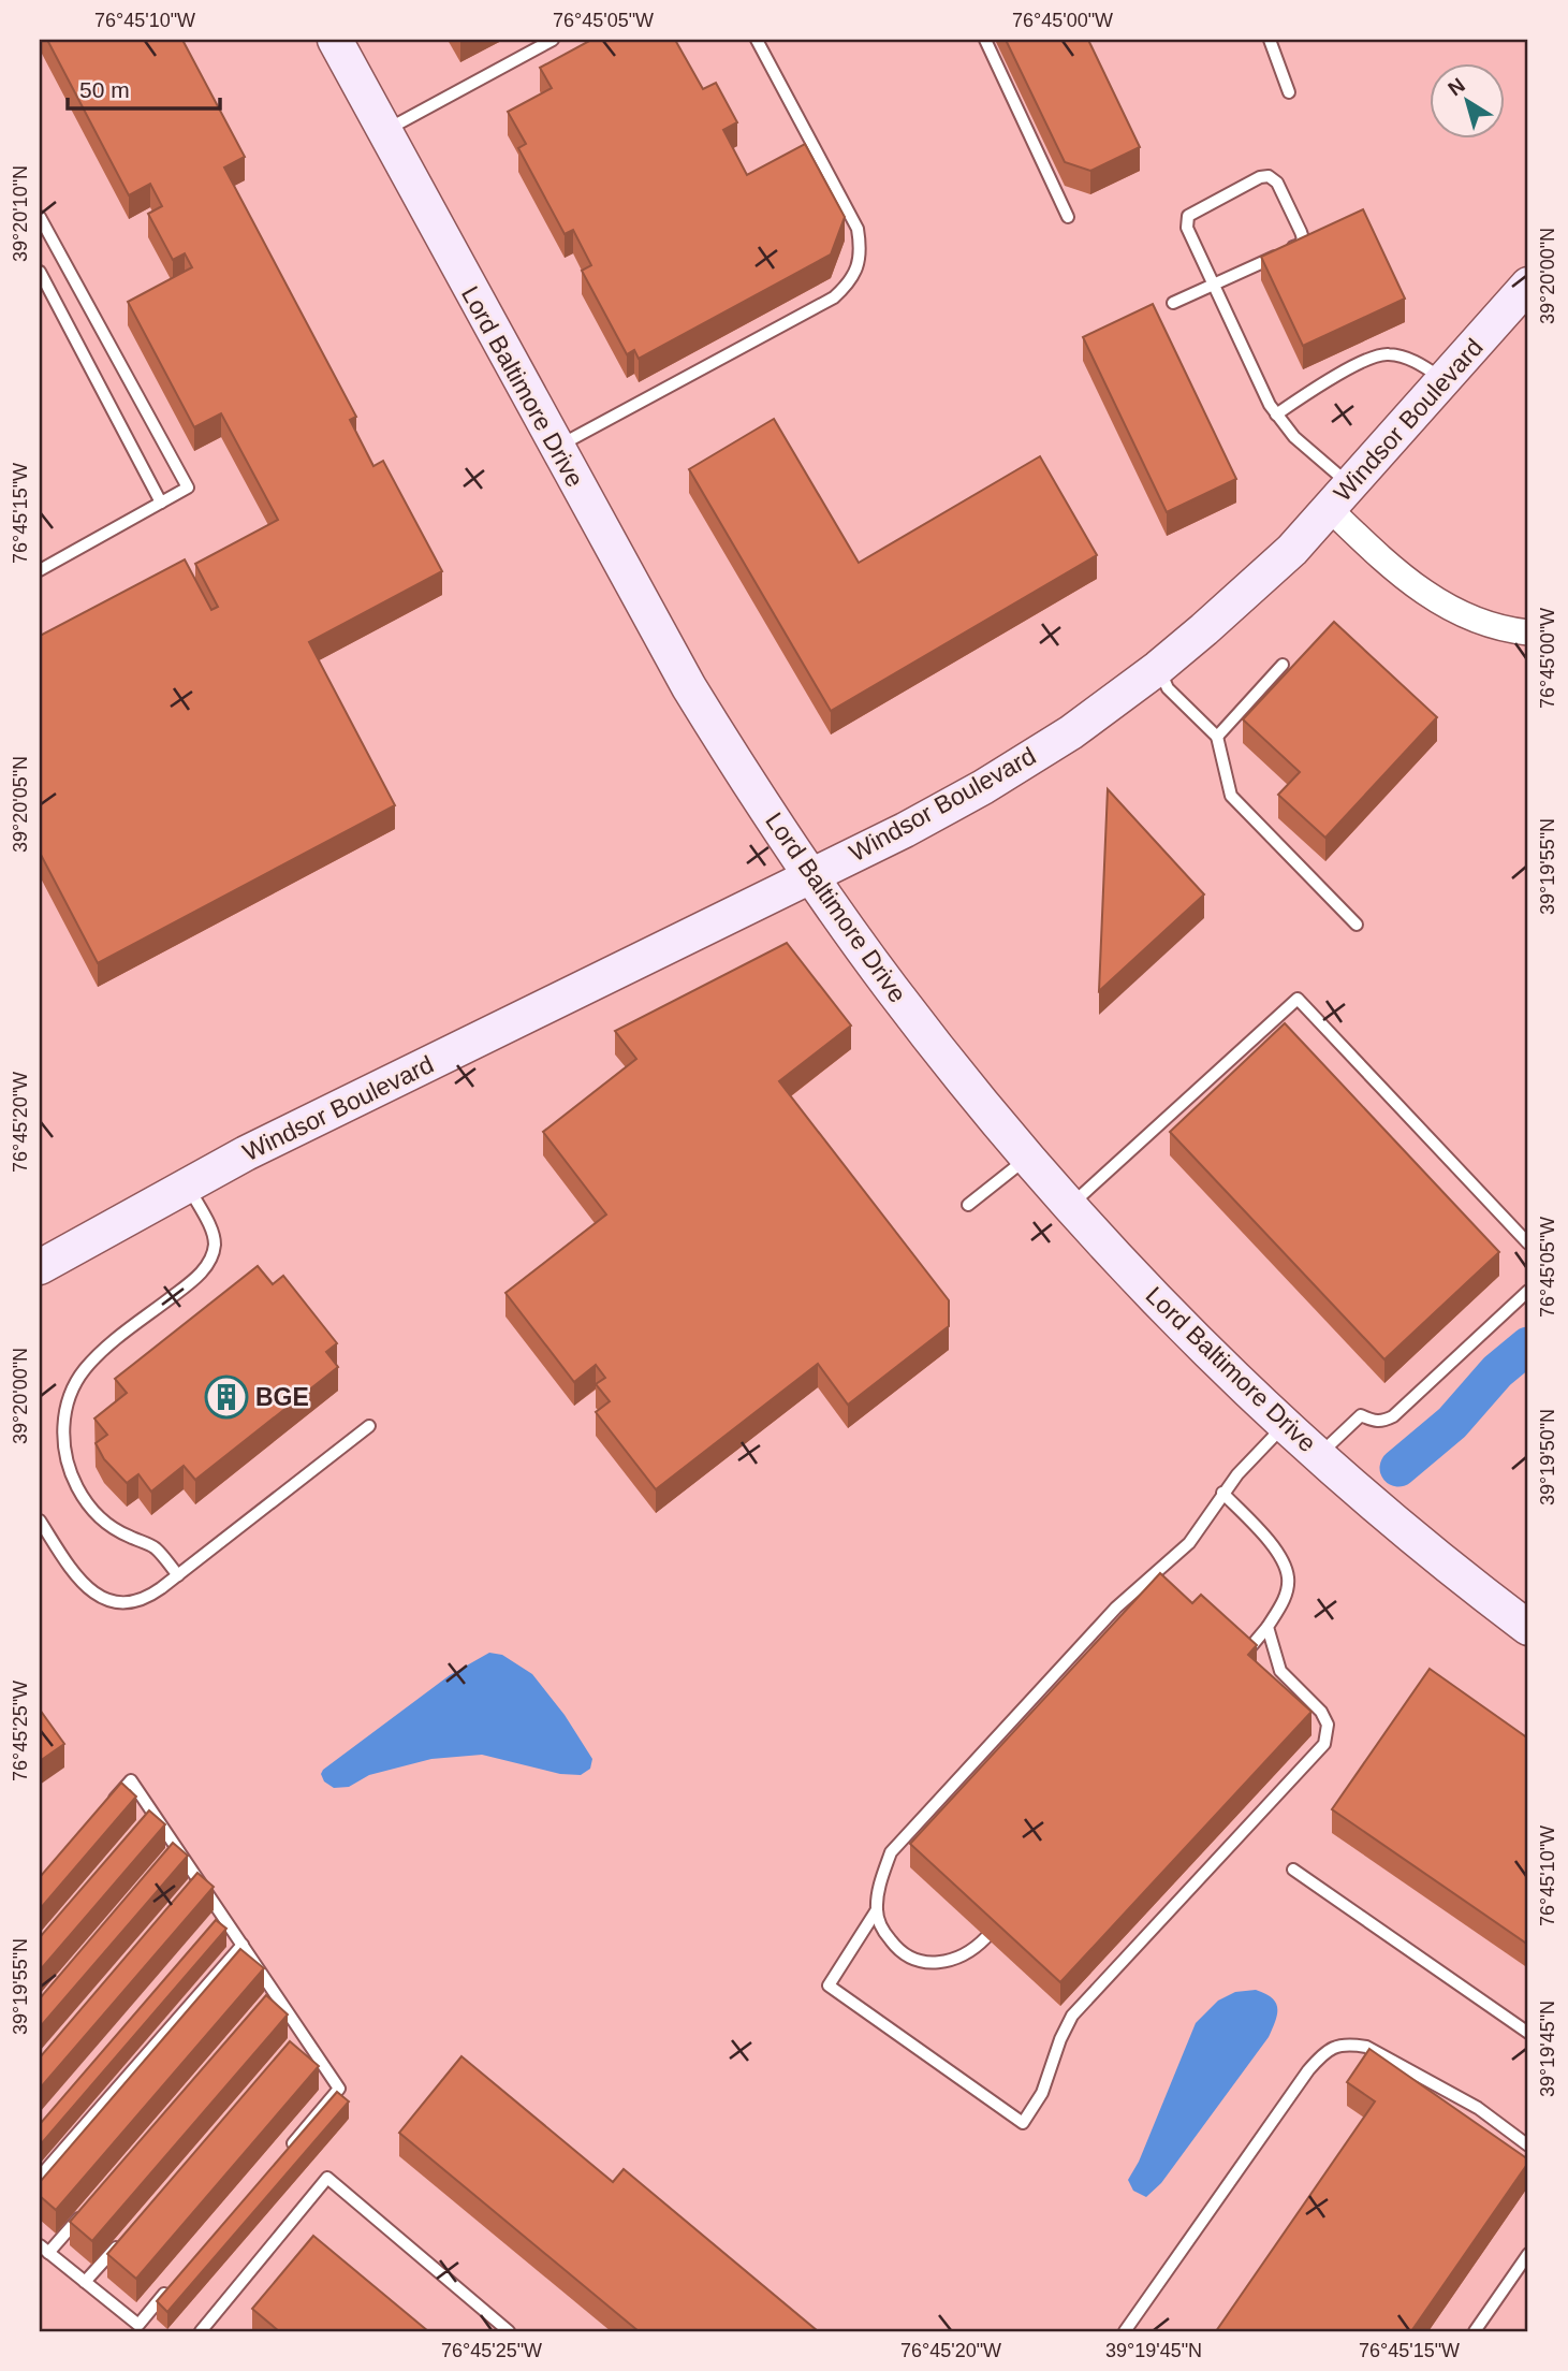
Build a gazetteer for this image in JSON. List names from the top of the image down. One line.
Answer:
{"streets":{"main road":["Lord Baltimore Drive","Windsor Boulevard"]},"crossings":[["Lord Baltimore Drive","Windsor Boulevard"]],"places":{"building":["BGE"]},"scale_bar":"50 m","north":"top left","coordinates":["76°45'10\"W","76°45'05\"W","76°45'00\"W","39°20'10\"N","39°20'00\"N","76°45'15\"W","39°20'05\"N","39°19'55\"N","76°45'20\"W","39°19'50\"N","76°45'25\"W","39°19'45\"N"]}
